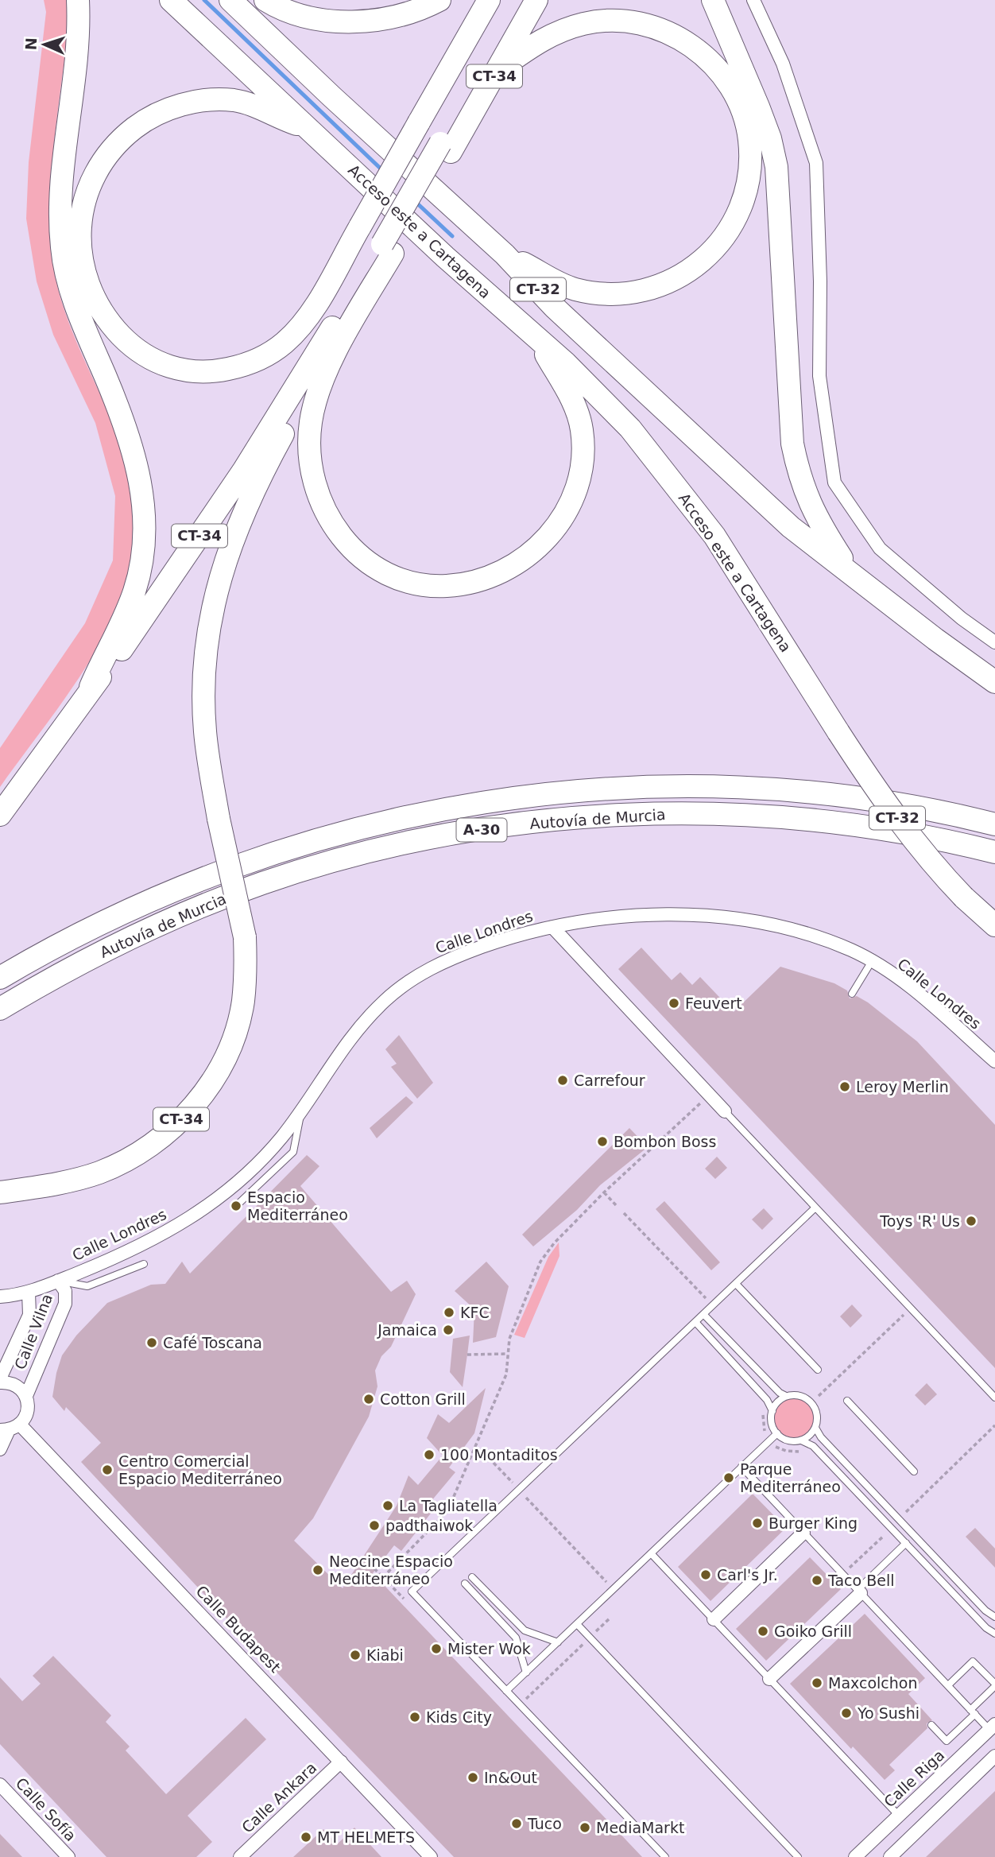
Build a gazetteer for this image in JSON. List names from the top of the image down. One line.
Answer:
{"streets":{"highway":["CT-34","Acceso este a Cartagena","CT-32","Autovía de Murcia","A-30"],"street":["Calle Londres","Calle Vilna","Calle Budapest","Calle Riga","Calle Ankara","Calle Sofía"]},"crossings":[["Calle Londres","Calle Vilna"],["Calle Vilna","Calle Budapest"],["Calle Budapest","Calle Ankara"]],"places":["Feuvert","Carrefour","Leroy Merlin","Bombon Boss","Espacio Mediterráneo","Toys 'R' Us","KFC","Jamaica","Café Toscana","Cotton Grill","100 Montaditos","Centro Comercial Espacio Mediterráneo","Parque Mediterráneo","La Tagliatella","Burger King","padthaiwok","Neocine Espacio Mediterráneo","Carl's Jr.","Taco Bell","Goiko Grill","Mister Wok","Kiabi","Maxcolchon","Yo Sushi","Kids City","In&Out","Tuco","MediaMarkt","MT HELMETS"],"north":"left"}
